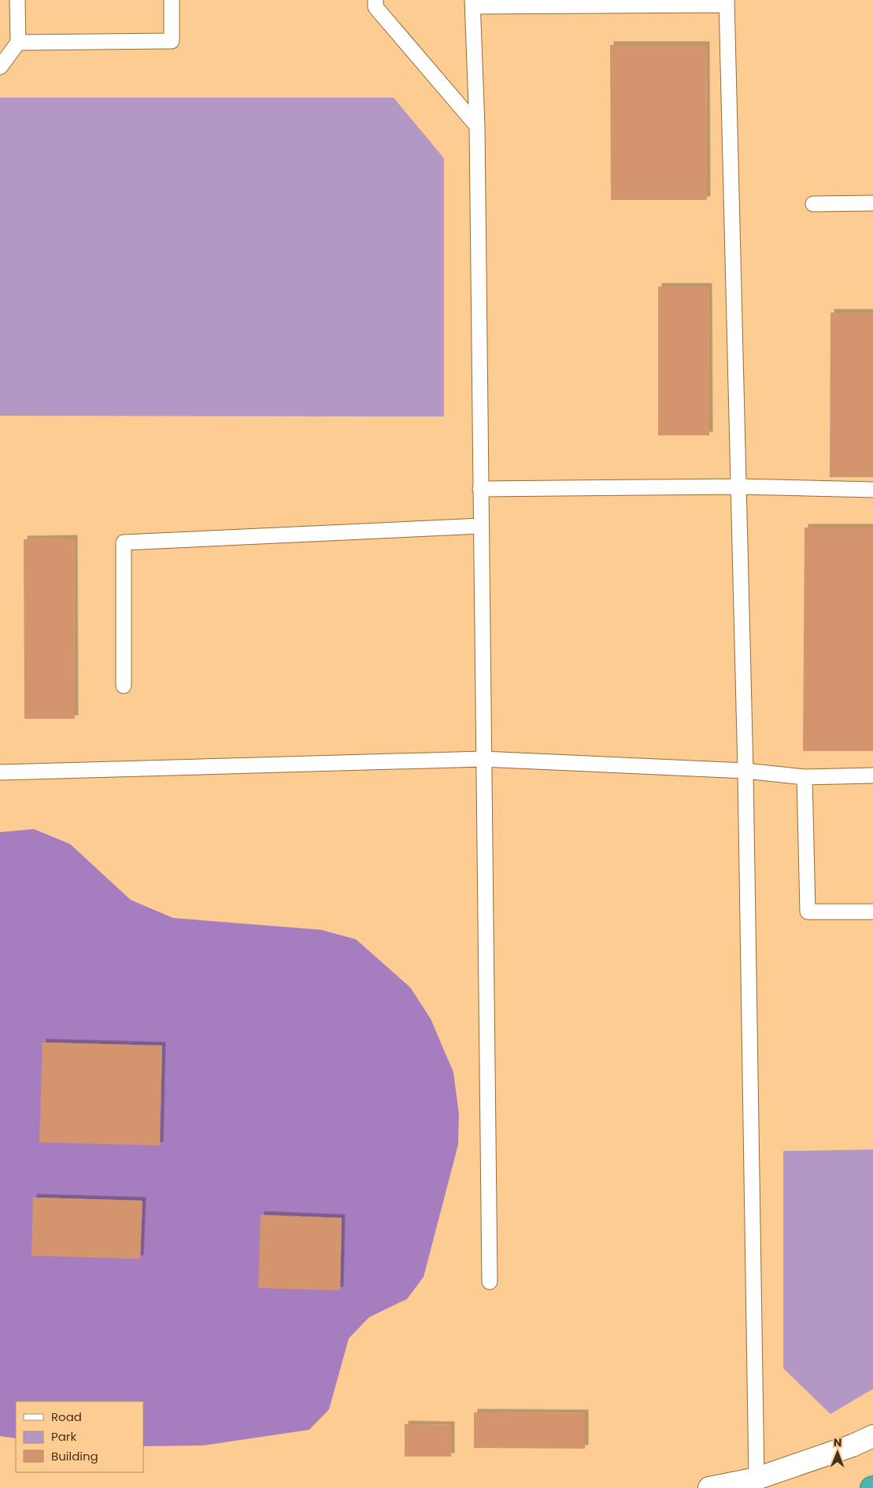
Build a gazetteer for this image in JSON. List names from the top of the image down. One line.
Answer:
{"legend":["Road","Park","Building"],"north":"top"}
